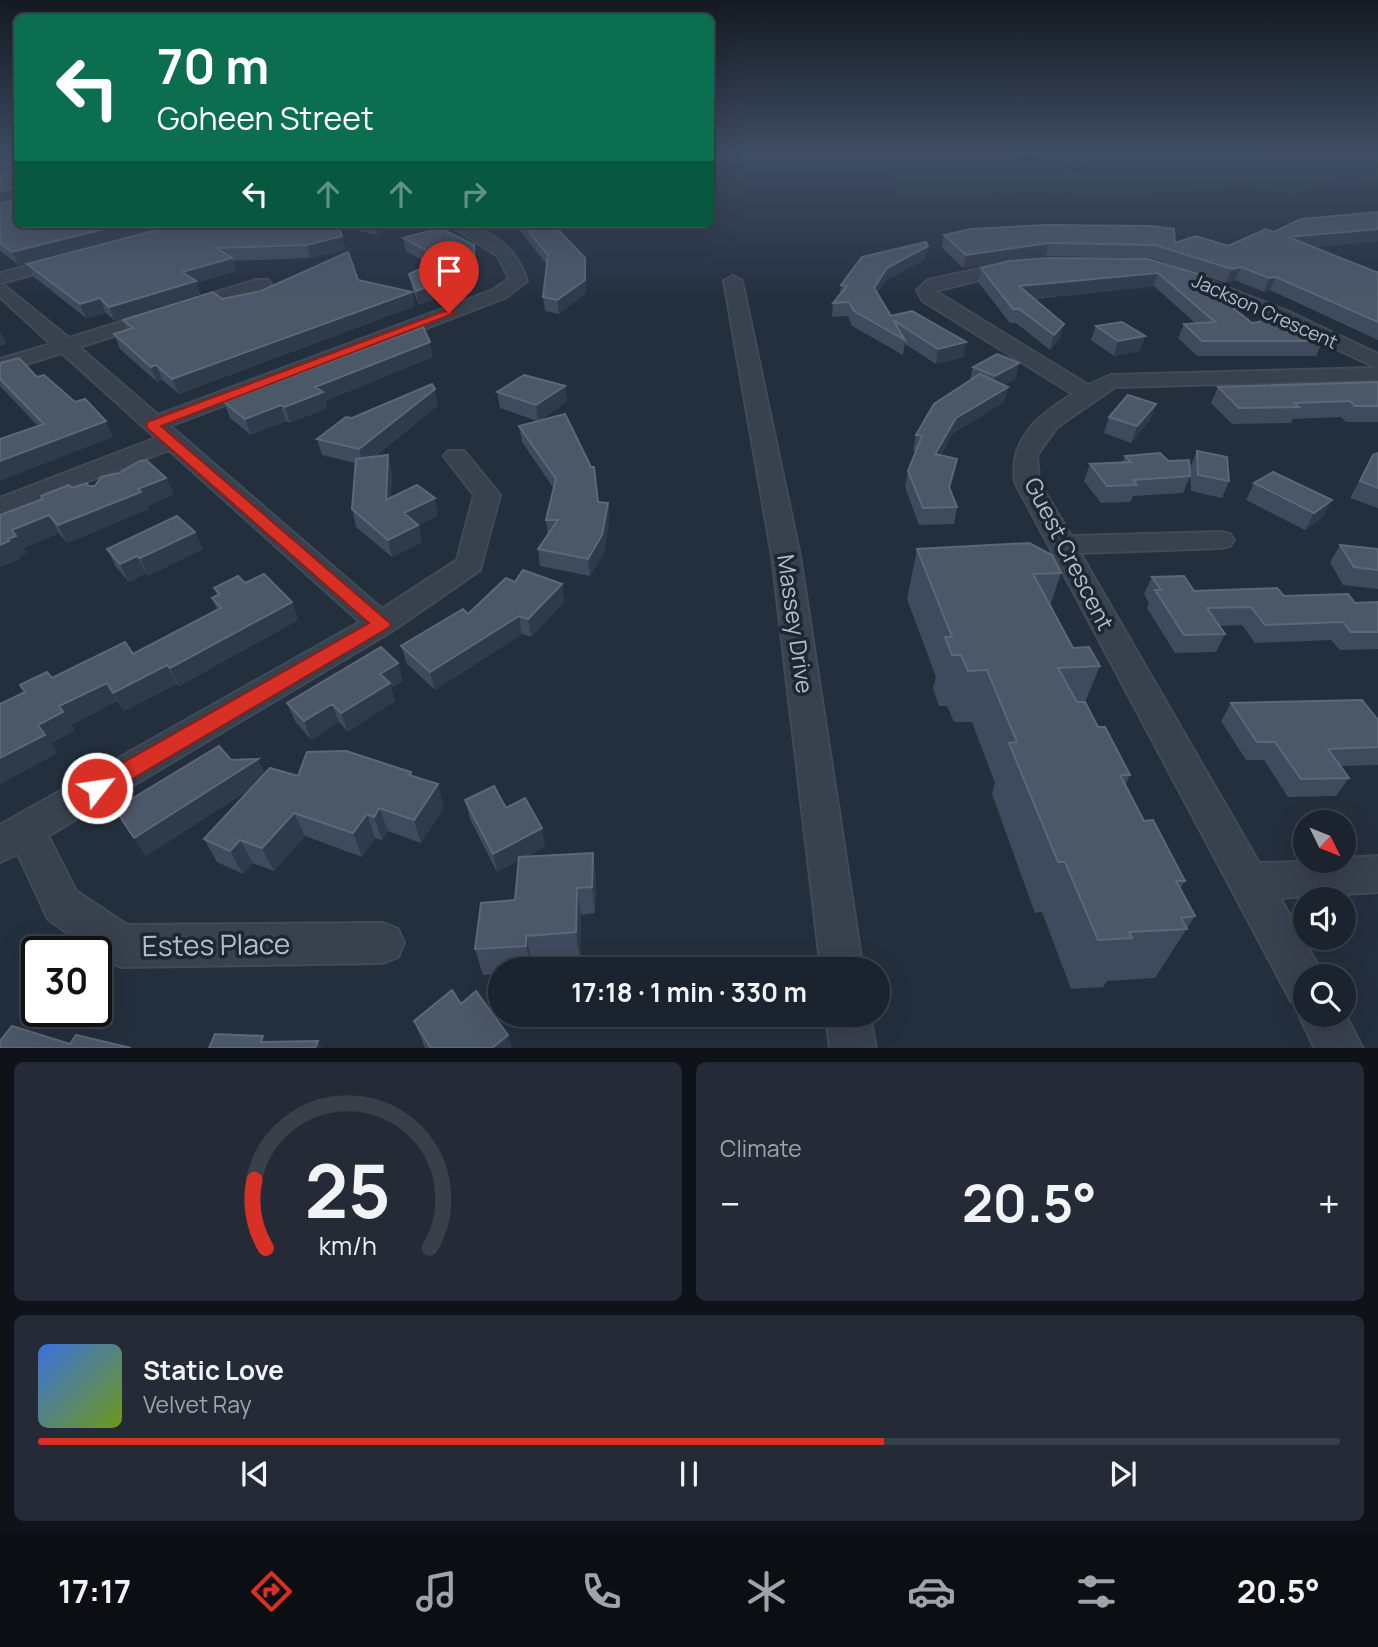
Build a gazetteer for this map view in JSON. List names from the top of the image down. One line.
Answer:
{"streets":{"street":["Jackson Crescent","Guest Crescent","Massey Drive","Estes Place"]},"north":"bottom right","page":{"turn":["70 m","Goheen Street"],"limit":"30","trip":"17:18 · 1 min · 330 m","tile":"Climate","heat":["−","20.5°","+"],"song":["Static Love","Velvet Ray"],"tabs":["17:17","20.5°"],"gauge":["25","km/h"]}}
